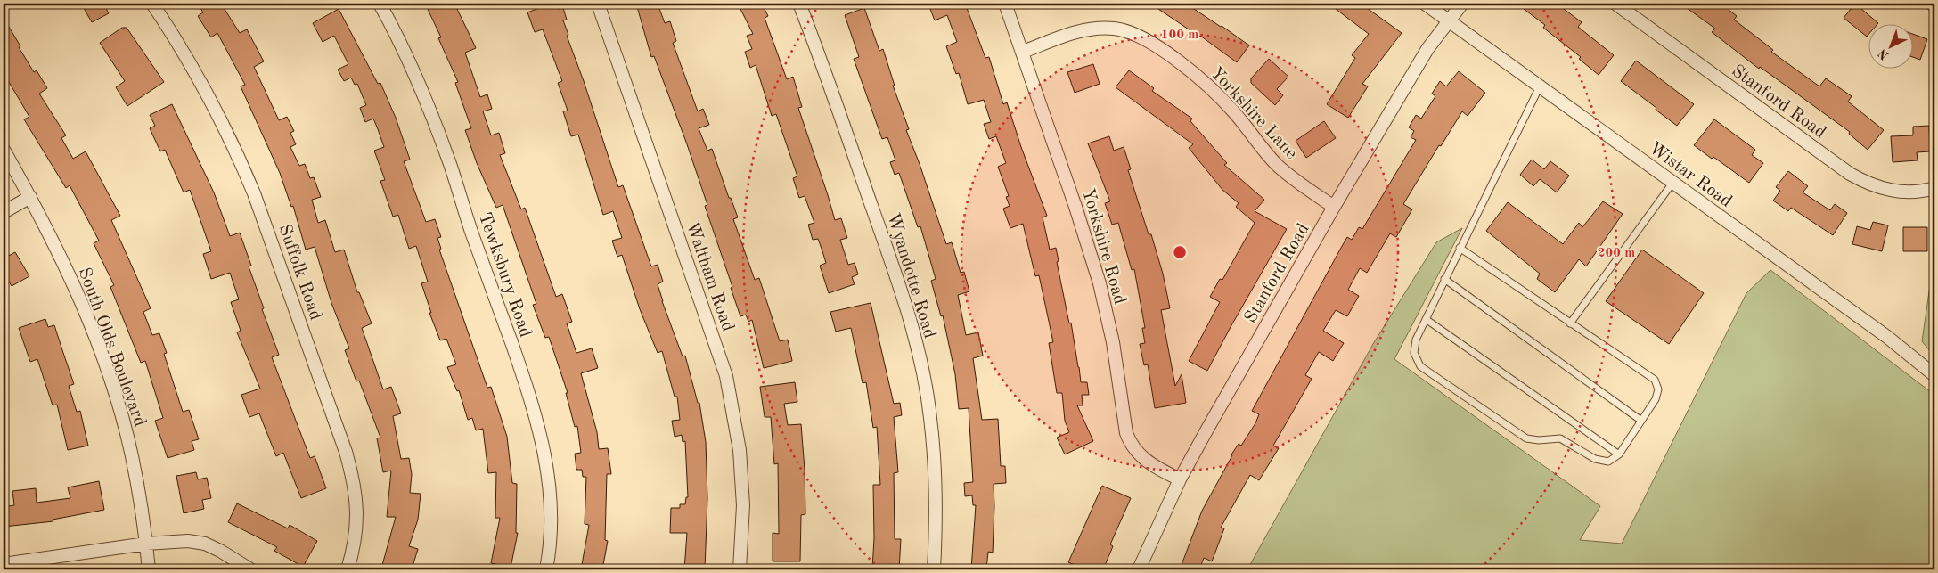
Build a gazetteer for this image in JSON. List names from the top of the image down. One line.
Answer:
{"streets":{"street":["Stanford Road","Yorkshire Lane","Wistar Road","Yorkshire Road","Suffolk Road","Tewksbury Road","Wyandotte Road","Waltham Road","South Olds Boulevard"]},"crossings":[["Stanford Road","Yorkshire Lane"],["Stanford Road","Wistar Road"],["Stanford Road","Yorkshire Road"],["Yorkshire Lane","Yorkshire Road"]],"north":"bottom left","rings":["100 m","200 m"]}
